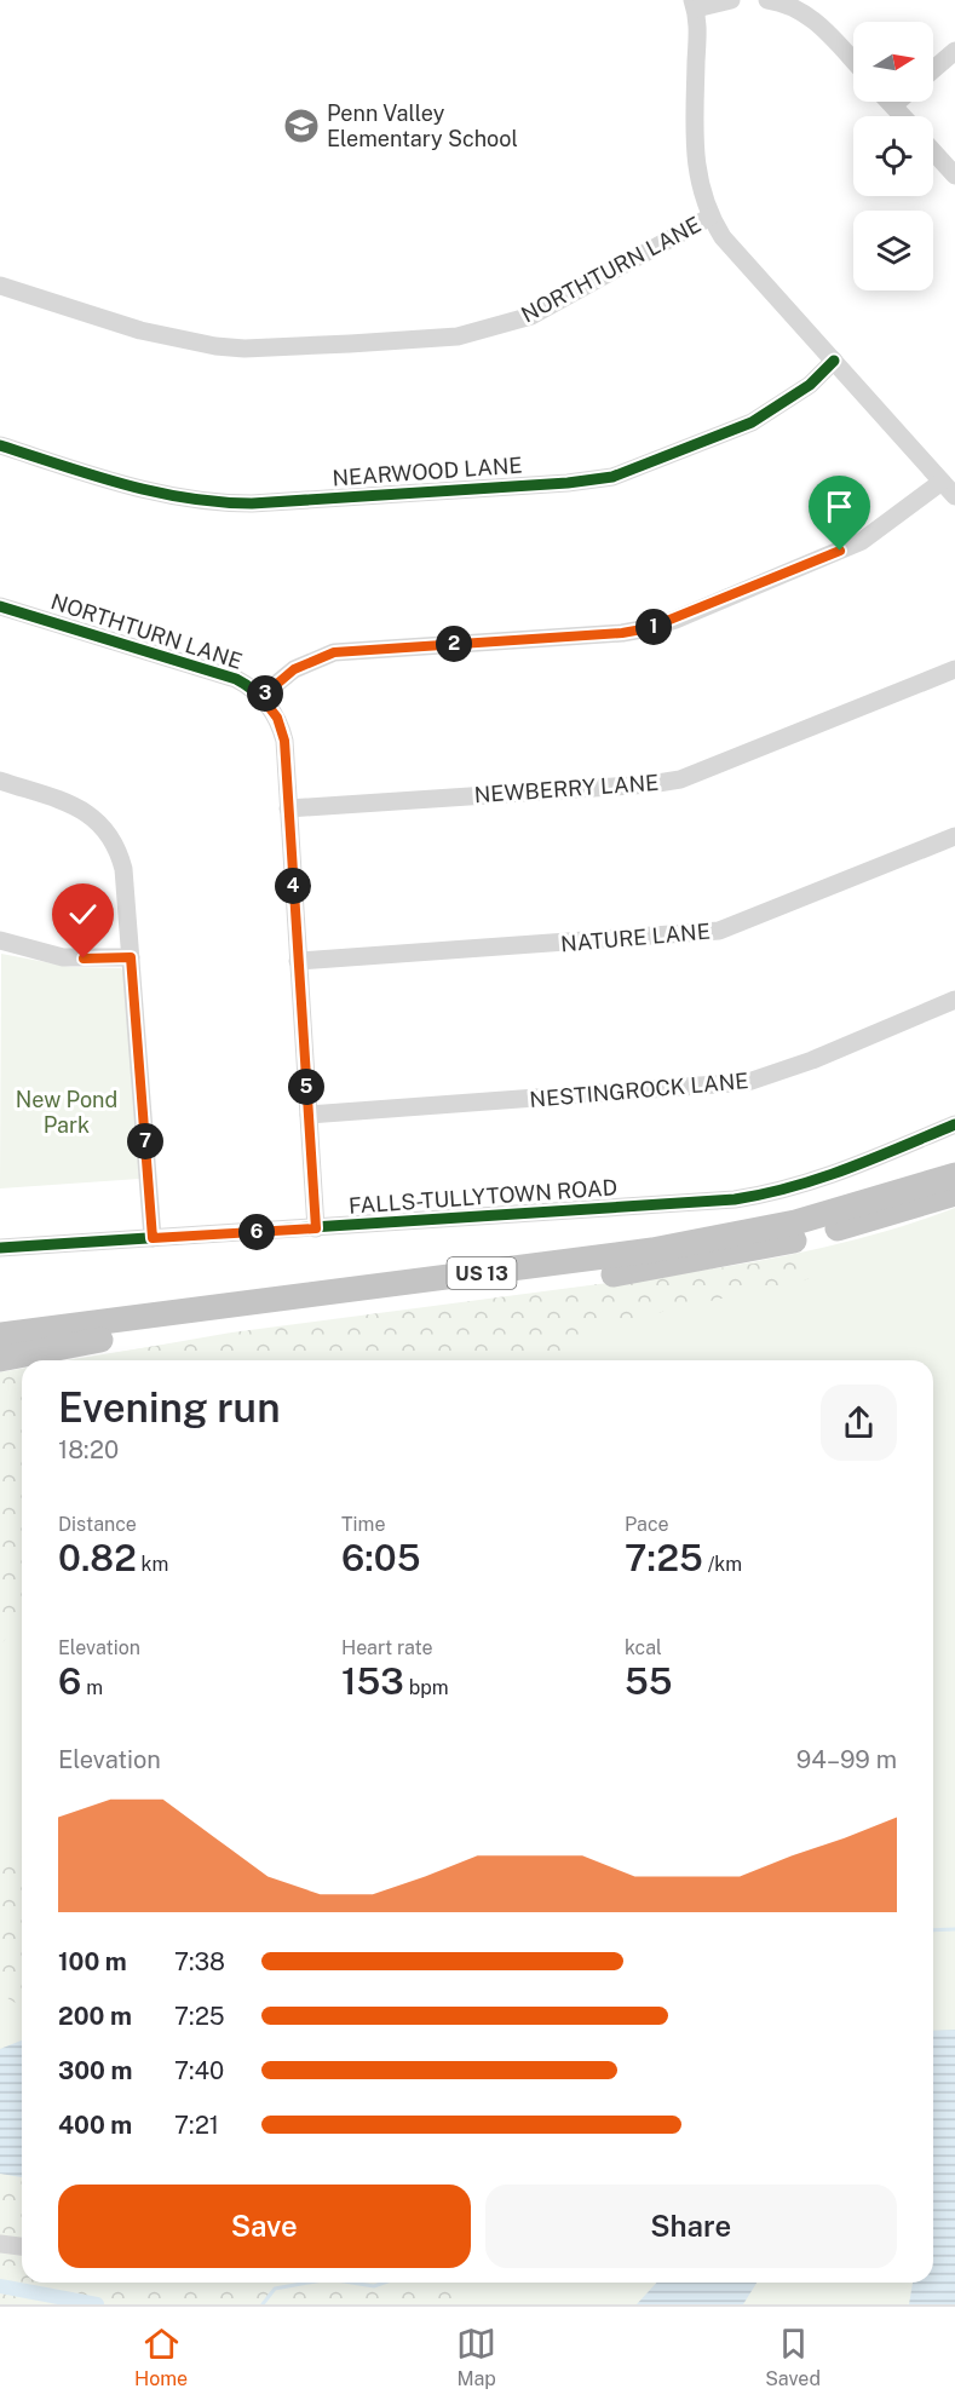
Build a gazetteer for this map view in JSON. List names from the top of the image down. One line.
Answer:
{"streets":{"highway":["US 13"],"street":["NORTHTURN LANE","NEARWOOD LANE","NEWBERRY LANE","NATURE LANE","NESTINGROCK LANE","FALLS-TULLYTOWN ROAD"]},"crossings":[["NORTHTURN LANE","NEWBERRY LANE"],["NORTHTURN LANE","NATURE LANE"],["NORTHTURN LANE","NESTINGROCK LANE"],["NORTHTURN LANE","FALLS-TULLYTOWN ROAD"]],"parks":["New Pond Park"],"places":{"school or university":["Penn Valley Elementary School"]},"north":"right","page":{"pins":["1","2","3","4","5","7","6"],"heading":["Evening run","18:20"],"stats":[["Distance","0.82 km"],["Time","6:05"],["Pace","7:25 /km"],["Elevation","6 m"],["Heart rate","153 bpm"],["kcal","55"]],"chart":["Elevation","94–99 m"],"list":[{"name":"100 m","note":"7:38"},{"name":"200 m","note":"7:25"},{"name":"300 m","note":"7:40"},{"name":"400 m","note":"7:21"}],"buttons":["Save","Share"],"tabs":["Home","Map","Saved"]}}
